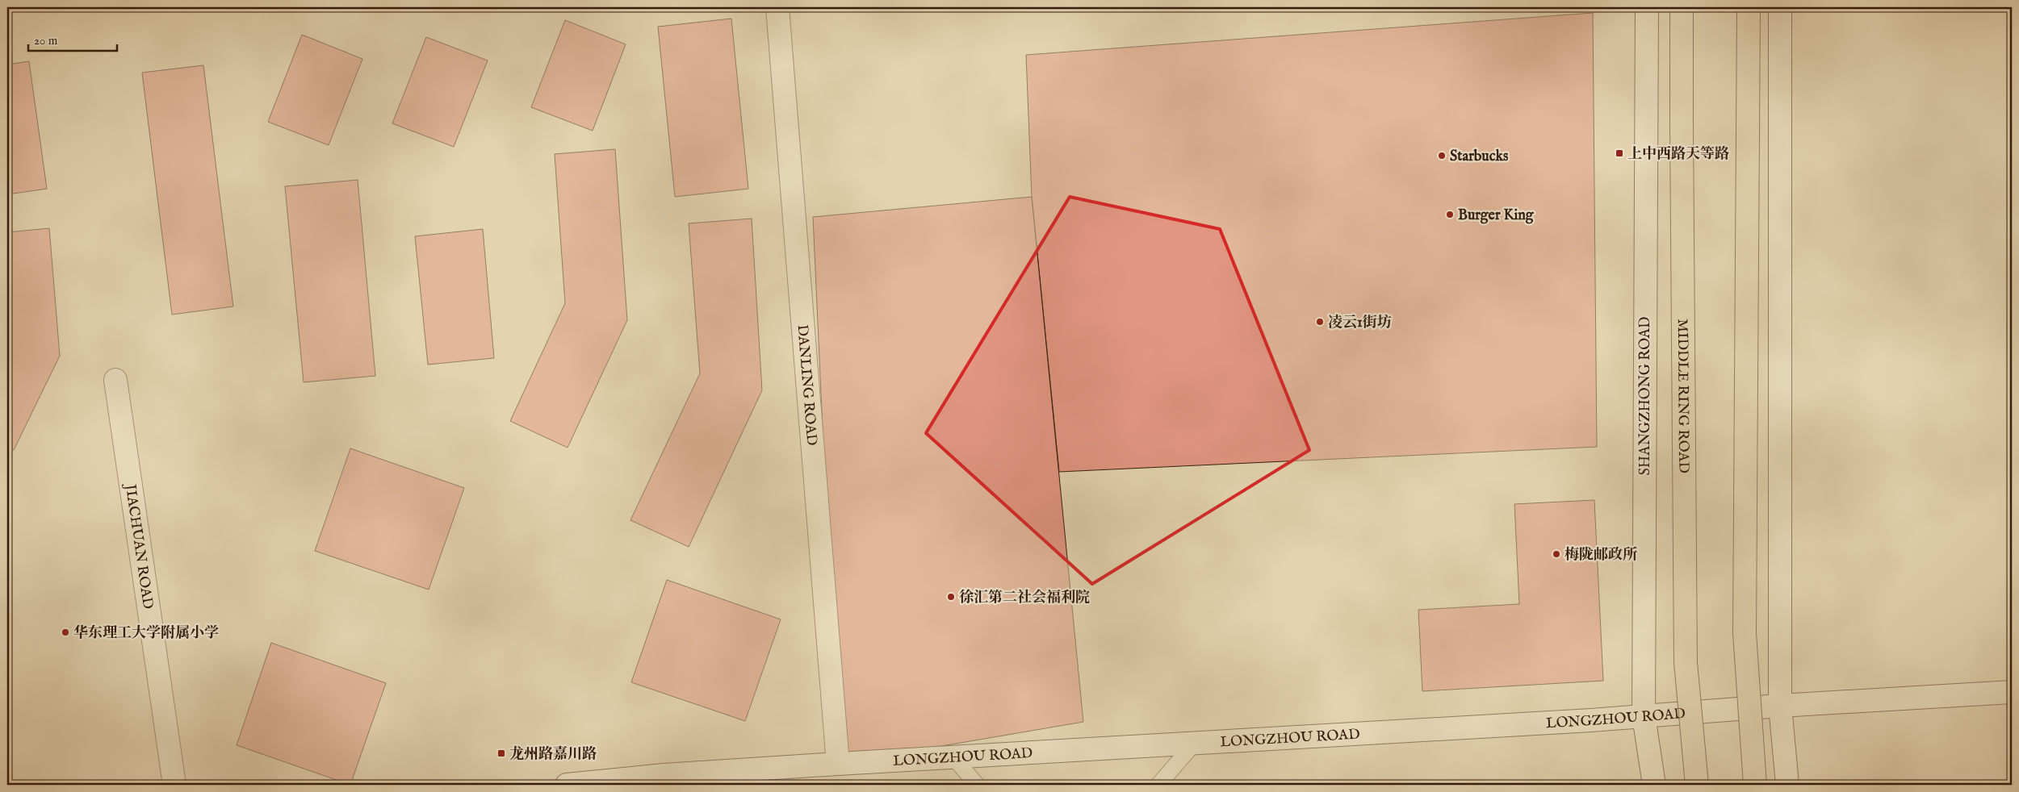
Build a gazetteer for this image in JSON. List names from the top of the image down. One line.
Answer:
{"streets":{"highway":["MIDDLE RING ROAD"],"street":["DANLING ROAD","SHANGZHONG ROAD","JIACHUAN ROAD","LONGZHOU ROAD"]},"crossings":[["DANLING ROAD","LONGZHOU ROAD"],["SHANGZHONG ROAD","LONGZHOU ROAD"]],"places":{"transit":["上中西路天等路","龙州路嘉川路"],"other":["Starbucks","Burger King","凌云1街坊","梅陇邮政所","徐汇第二社会福利院","华东理工大学附属小学"]},"scale_bar":"20 m"}
